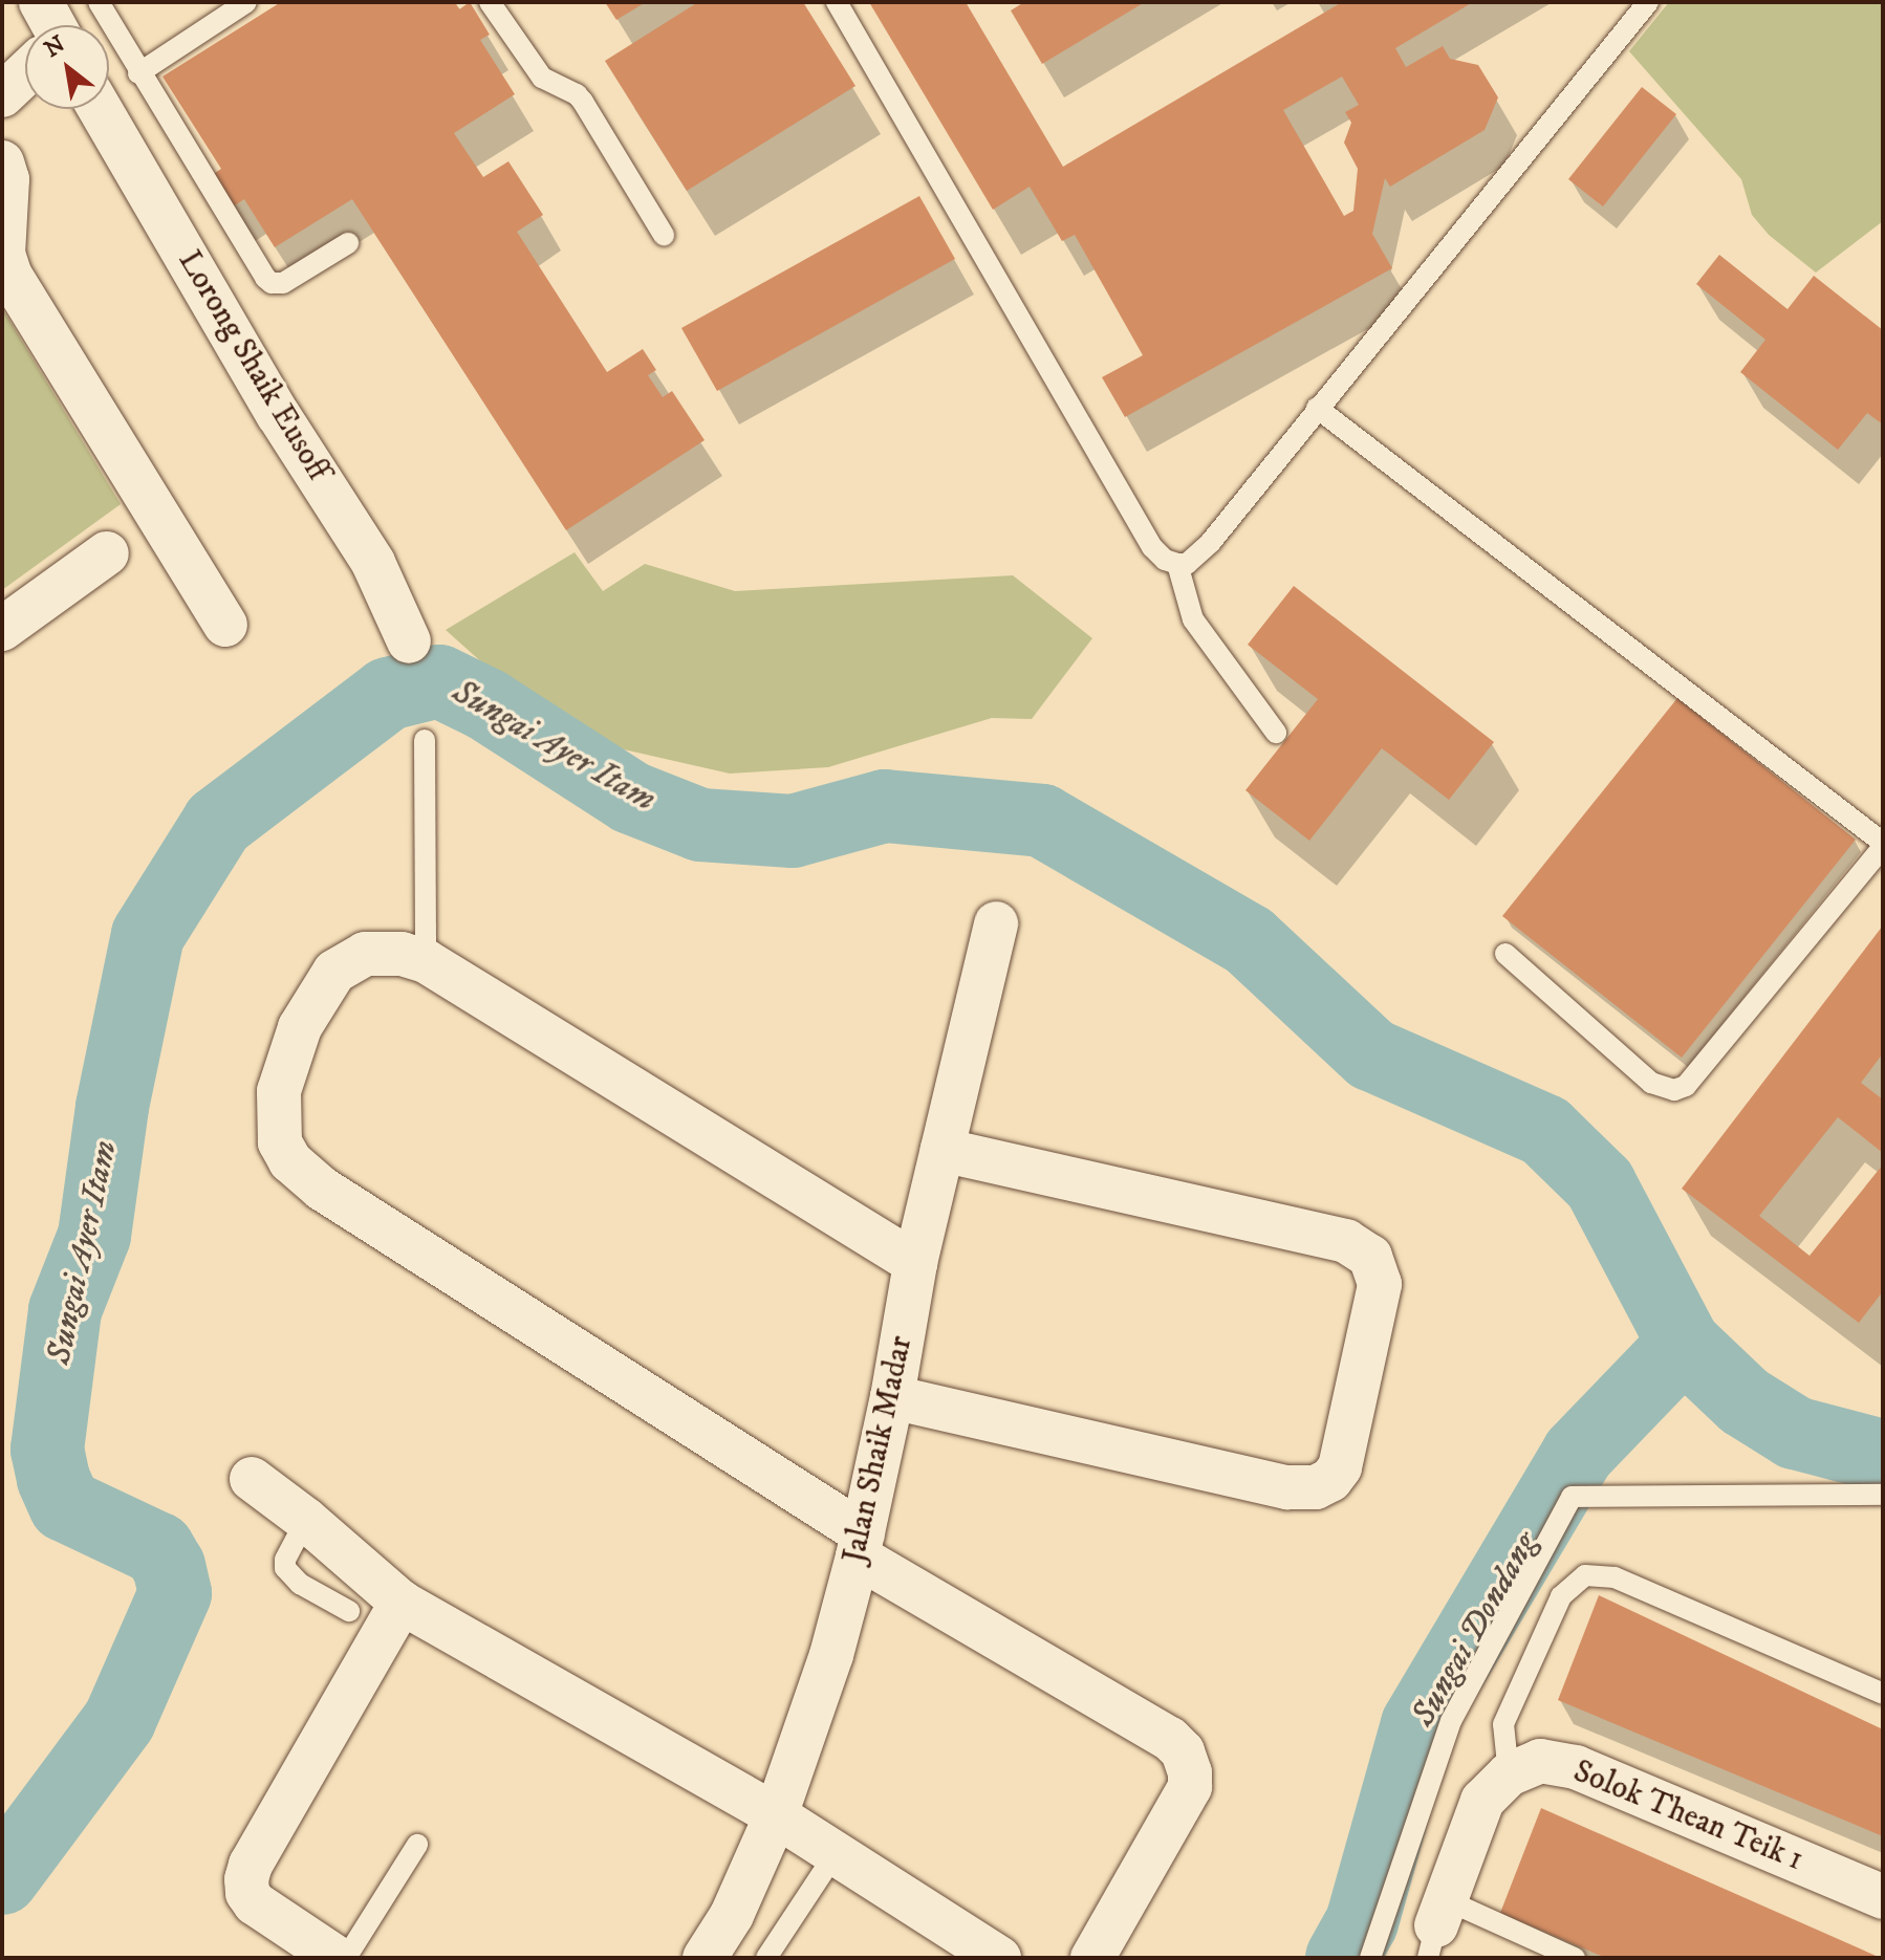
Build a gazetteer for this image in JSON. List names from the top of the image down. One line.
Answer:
{"streets":{"street":["Lorong Shaik Eusoff","Jalan Shaik Madar","Solok Thean Teik 1"]},"water":["Sungai Ayer Itam","Sungai Dondang"],"north":"top left"}
